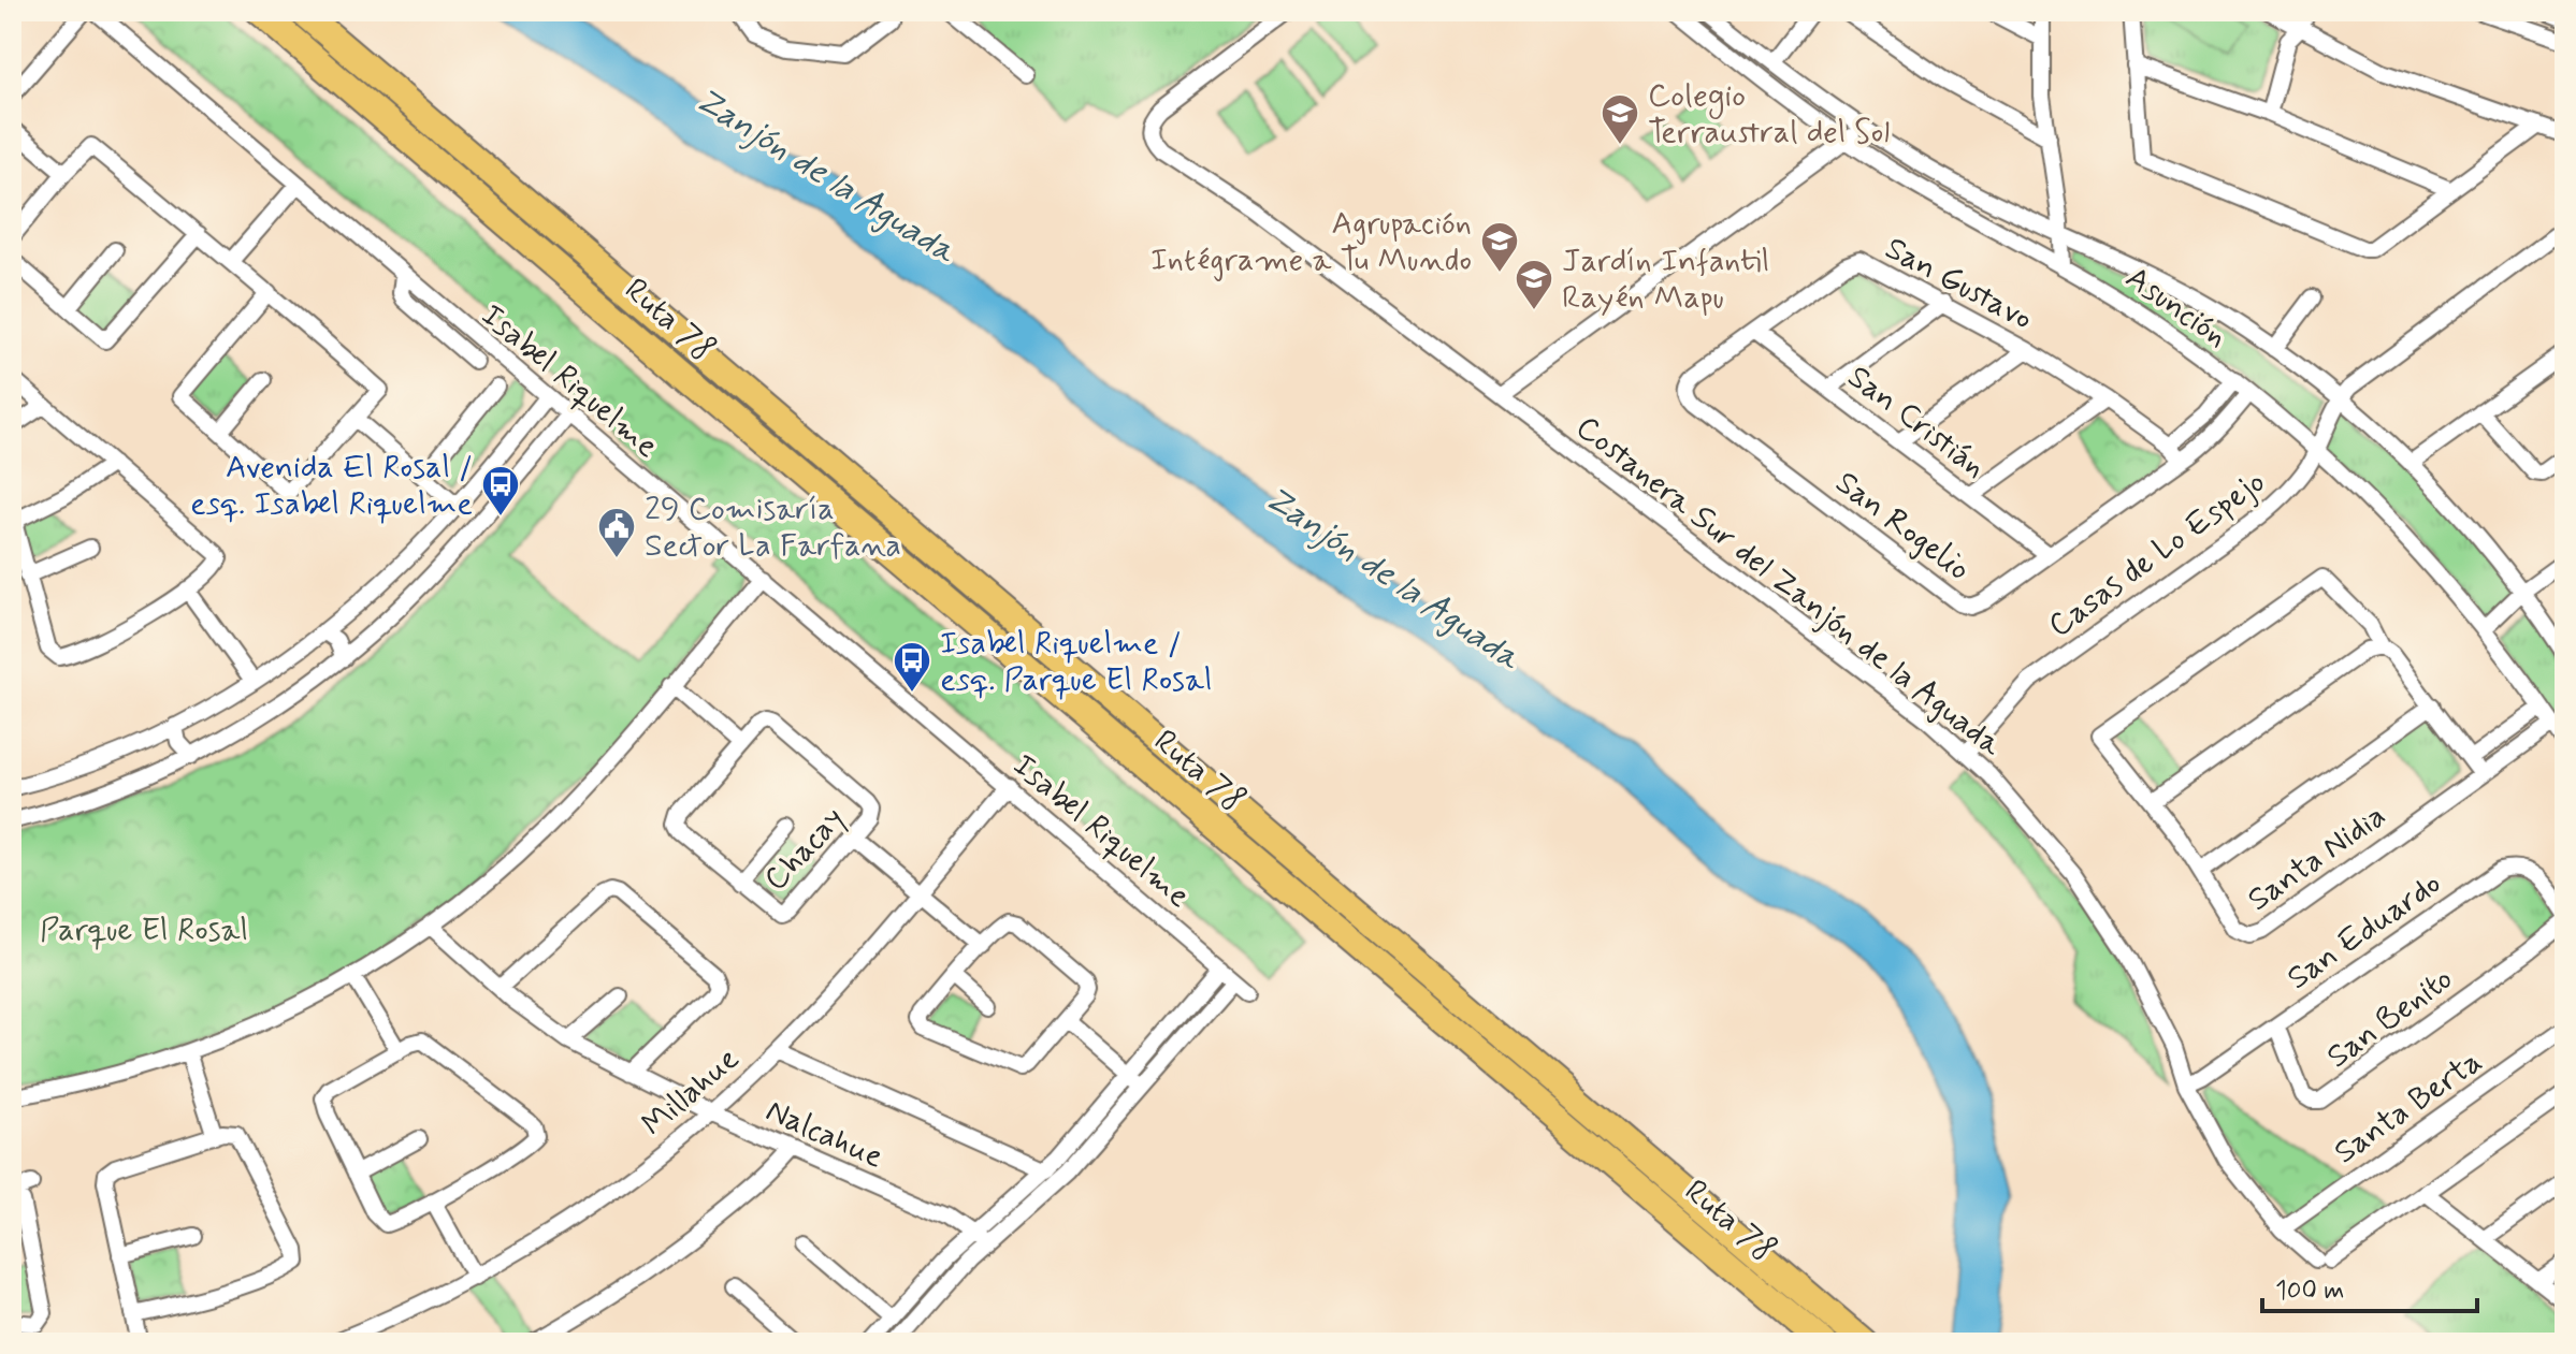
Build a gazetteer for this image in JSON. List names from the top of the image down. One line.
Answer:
{"streets":{"highway":["Ruta 78"],"street":["San Gustavo","Asunción","Isabel Riquelme","San Cristián","San Rogelio","Casas de Lo Espejo","Costanera Sur del Zanjón de la Aguada","Chacay","Santa Nidia","San Eduardo","San Benito","Millahue","Santa Berta","Nalcahue"]},"crossings":[["San Gustavo","San Cristián"],["San Gustavo","San Rogelio"],["Asunción","San Rogelio"],["Asunción","Casas de Lo Espejo"],["Asunción","Santa Nidia"],["Isabel Riquelme","Millahue"],["San Cristián","San Rogelio"],["Casas de Lo Espejo","Costanera Sur del Zanjón de la Aguada"],["Costanera Sur del Zanjón de la Aguada","San Eduardo"],["Costanera Sur del Zanjón de la Aguada","Santa Berta"],["San Eduardo","San Benito"],["Millahue","Nalcahue"]],"water":["Zanjón de la Aguada"],"parks":["Parque El Rosal"],"places":{"school or university":["Colegio Terraustral del Sol","Agrupación Intégrame a Tu Mundo","Jardín Infantil Rayén Mapu"],"bus stop":["Avenida El Rosal / esq. Isabel Riquelme","Isabel Riquelme / esq. Parque El Rosal"],"public building":["29 Comisaría Sector La Farfana"]},"scale_bar":"100 m"}
